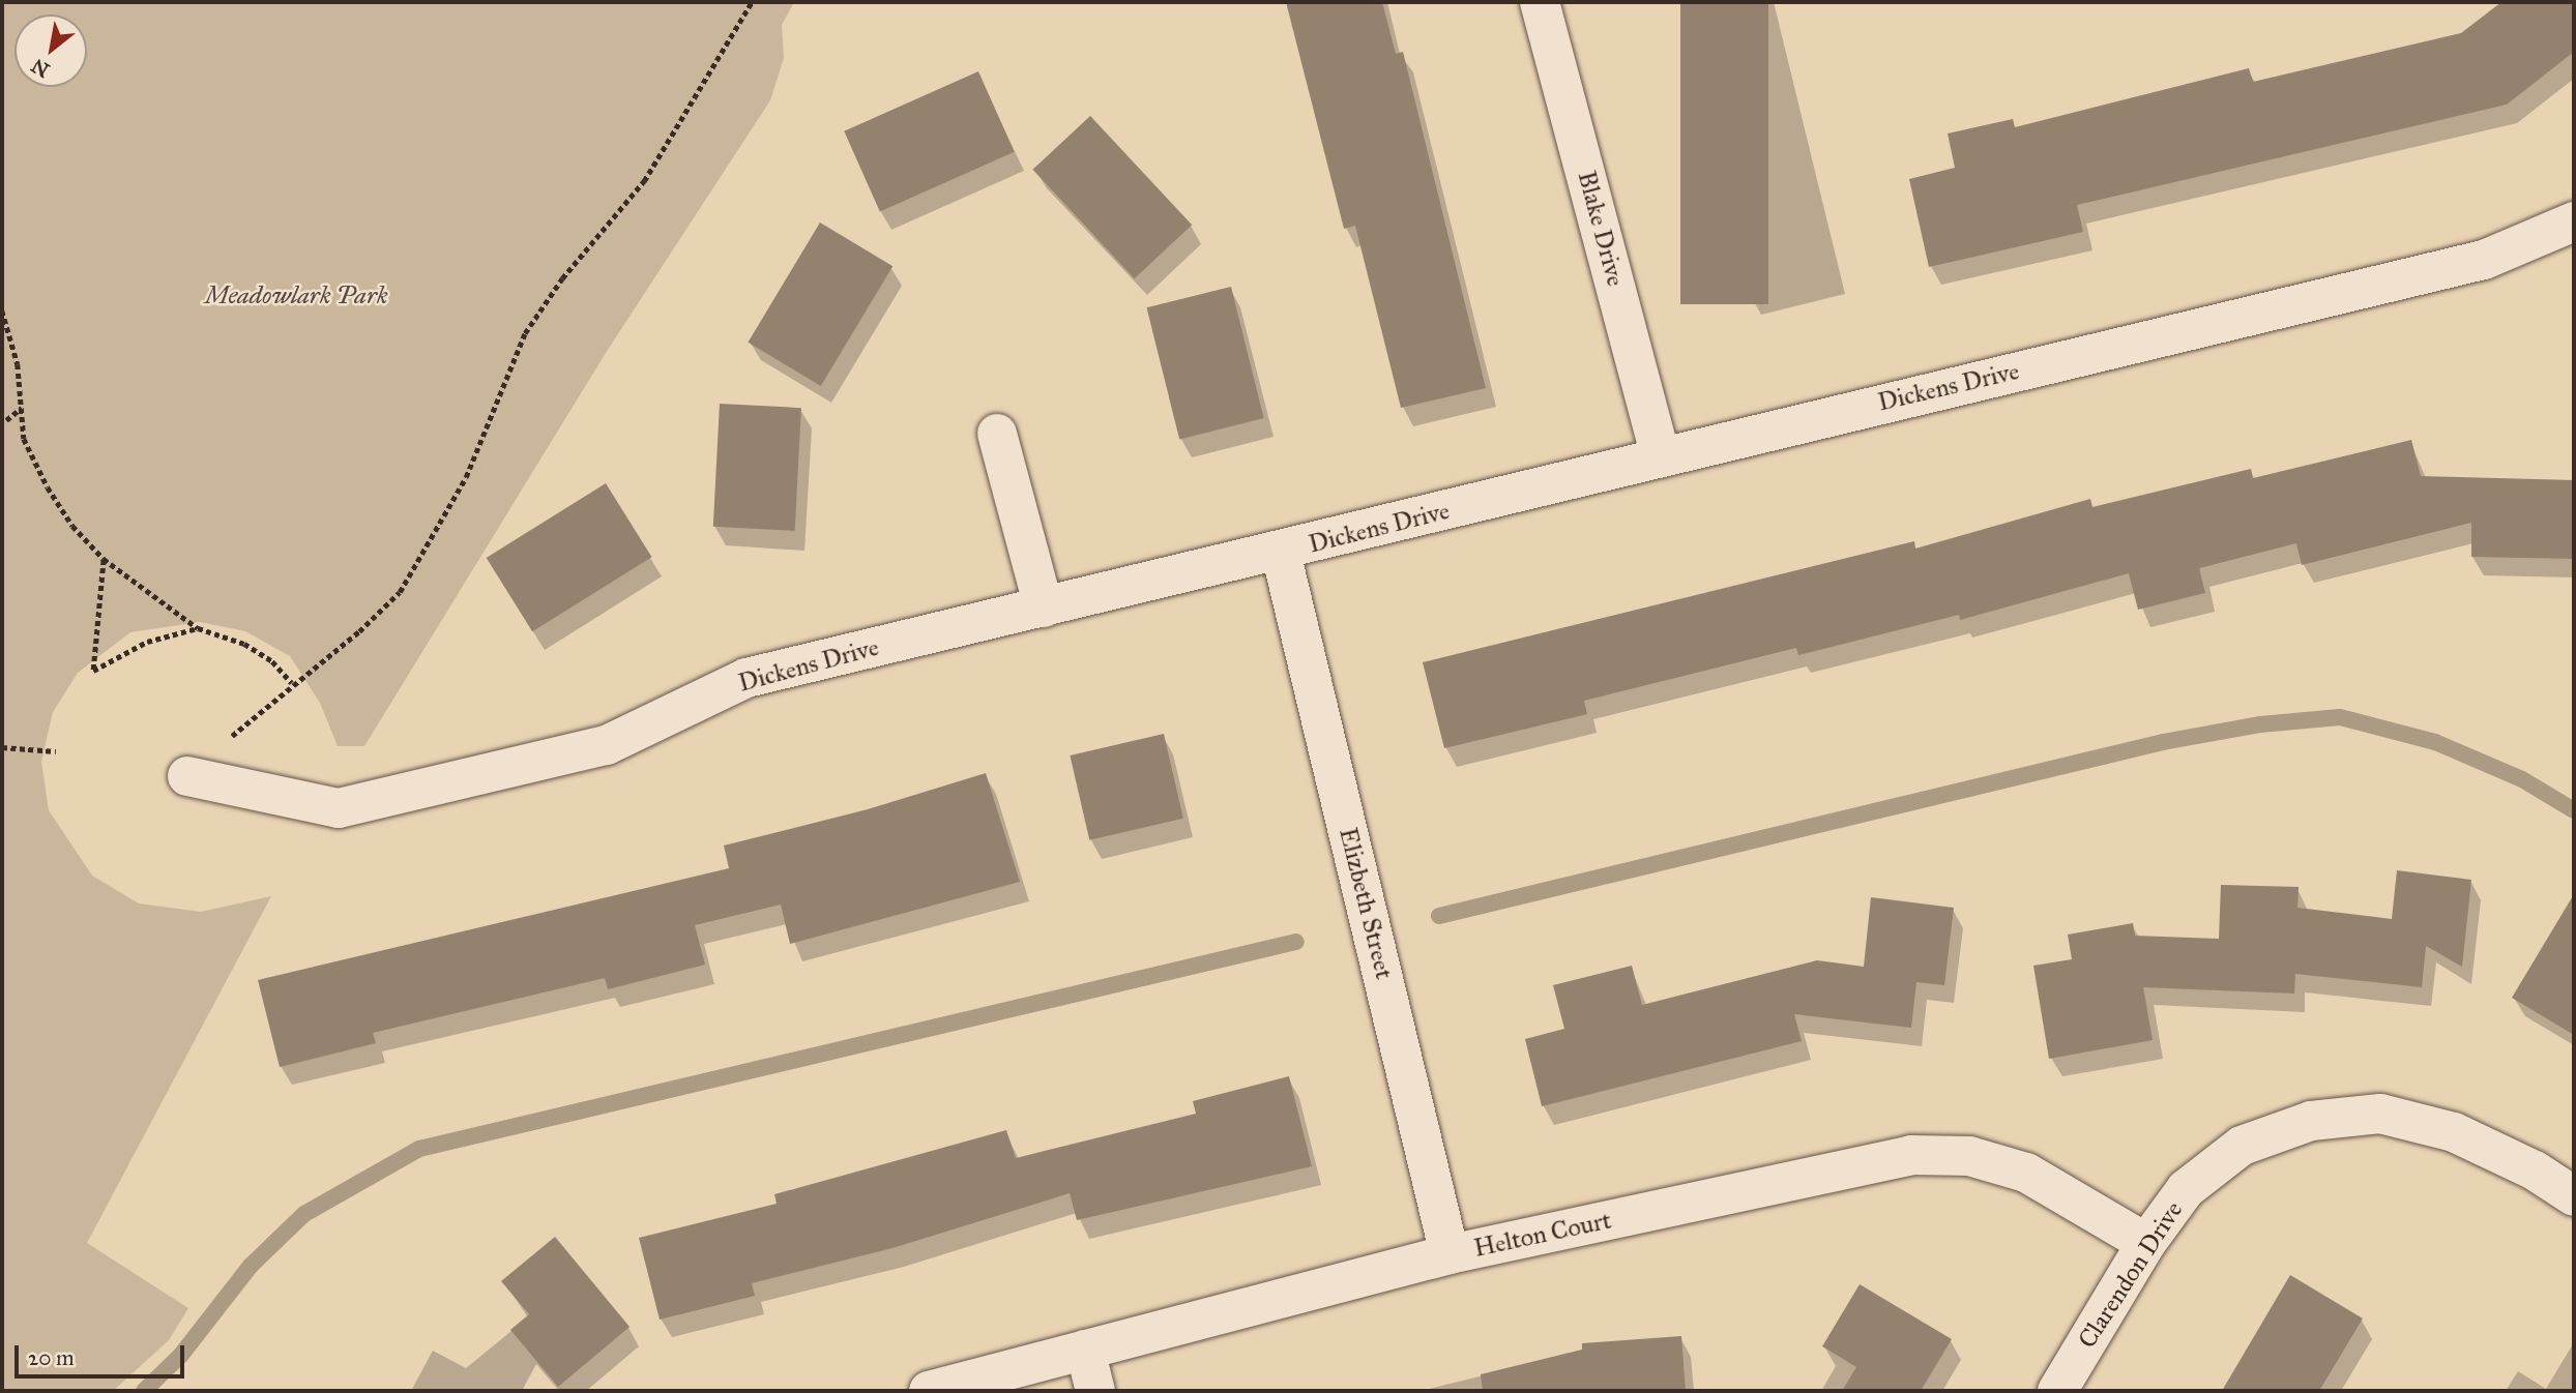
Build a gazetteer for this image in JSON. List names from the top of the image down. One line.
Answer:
{"streets":{"street":["Blake Drive","Dickens Drive","Elizbeth Street","Helton Court","Clarendon Drive"]},"crossings":[["Blake Drive","Dickens Drive"],["Dickens Drive","Elizbeth Street"],["Elizbeth Street","Helton Court"],["Helton Court","Clarendon Drive"]],"parks":["Meadowlark Park"],"scale_bar":"20 m","north":"bottom left"}
